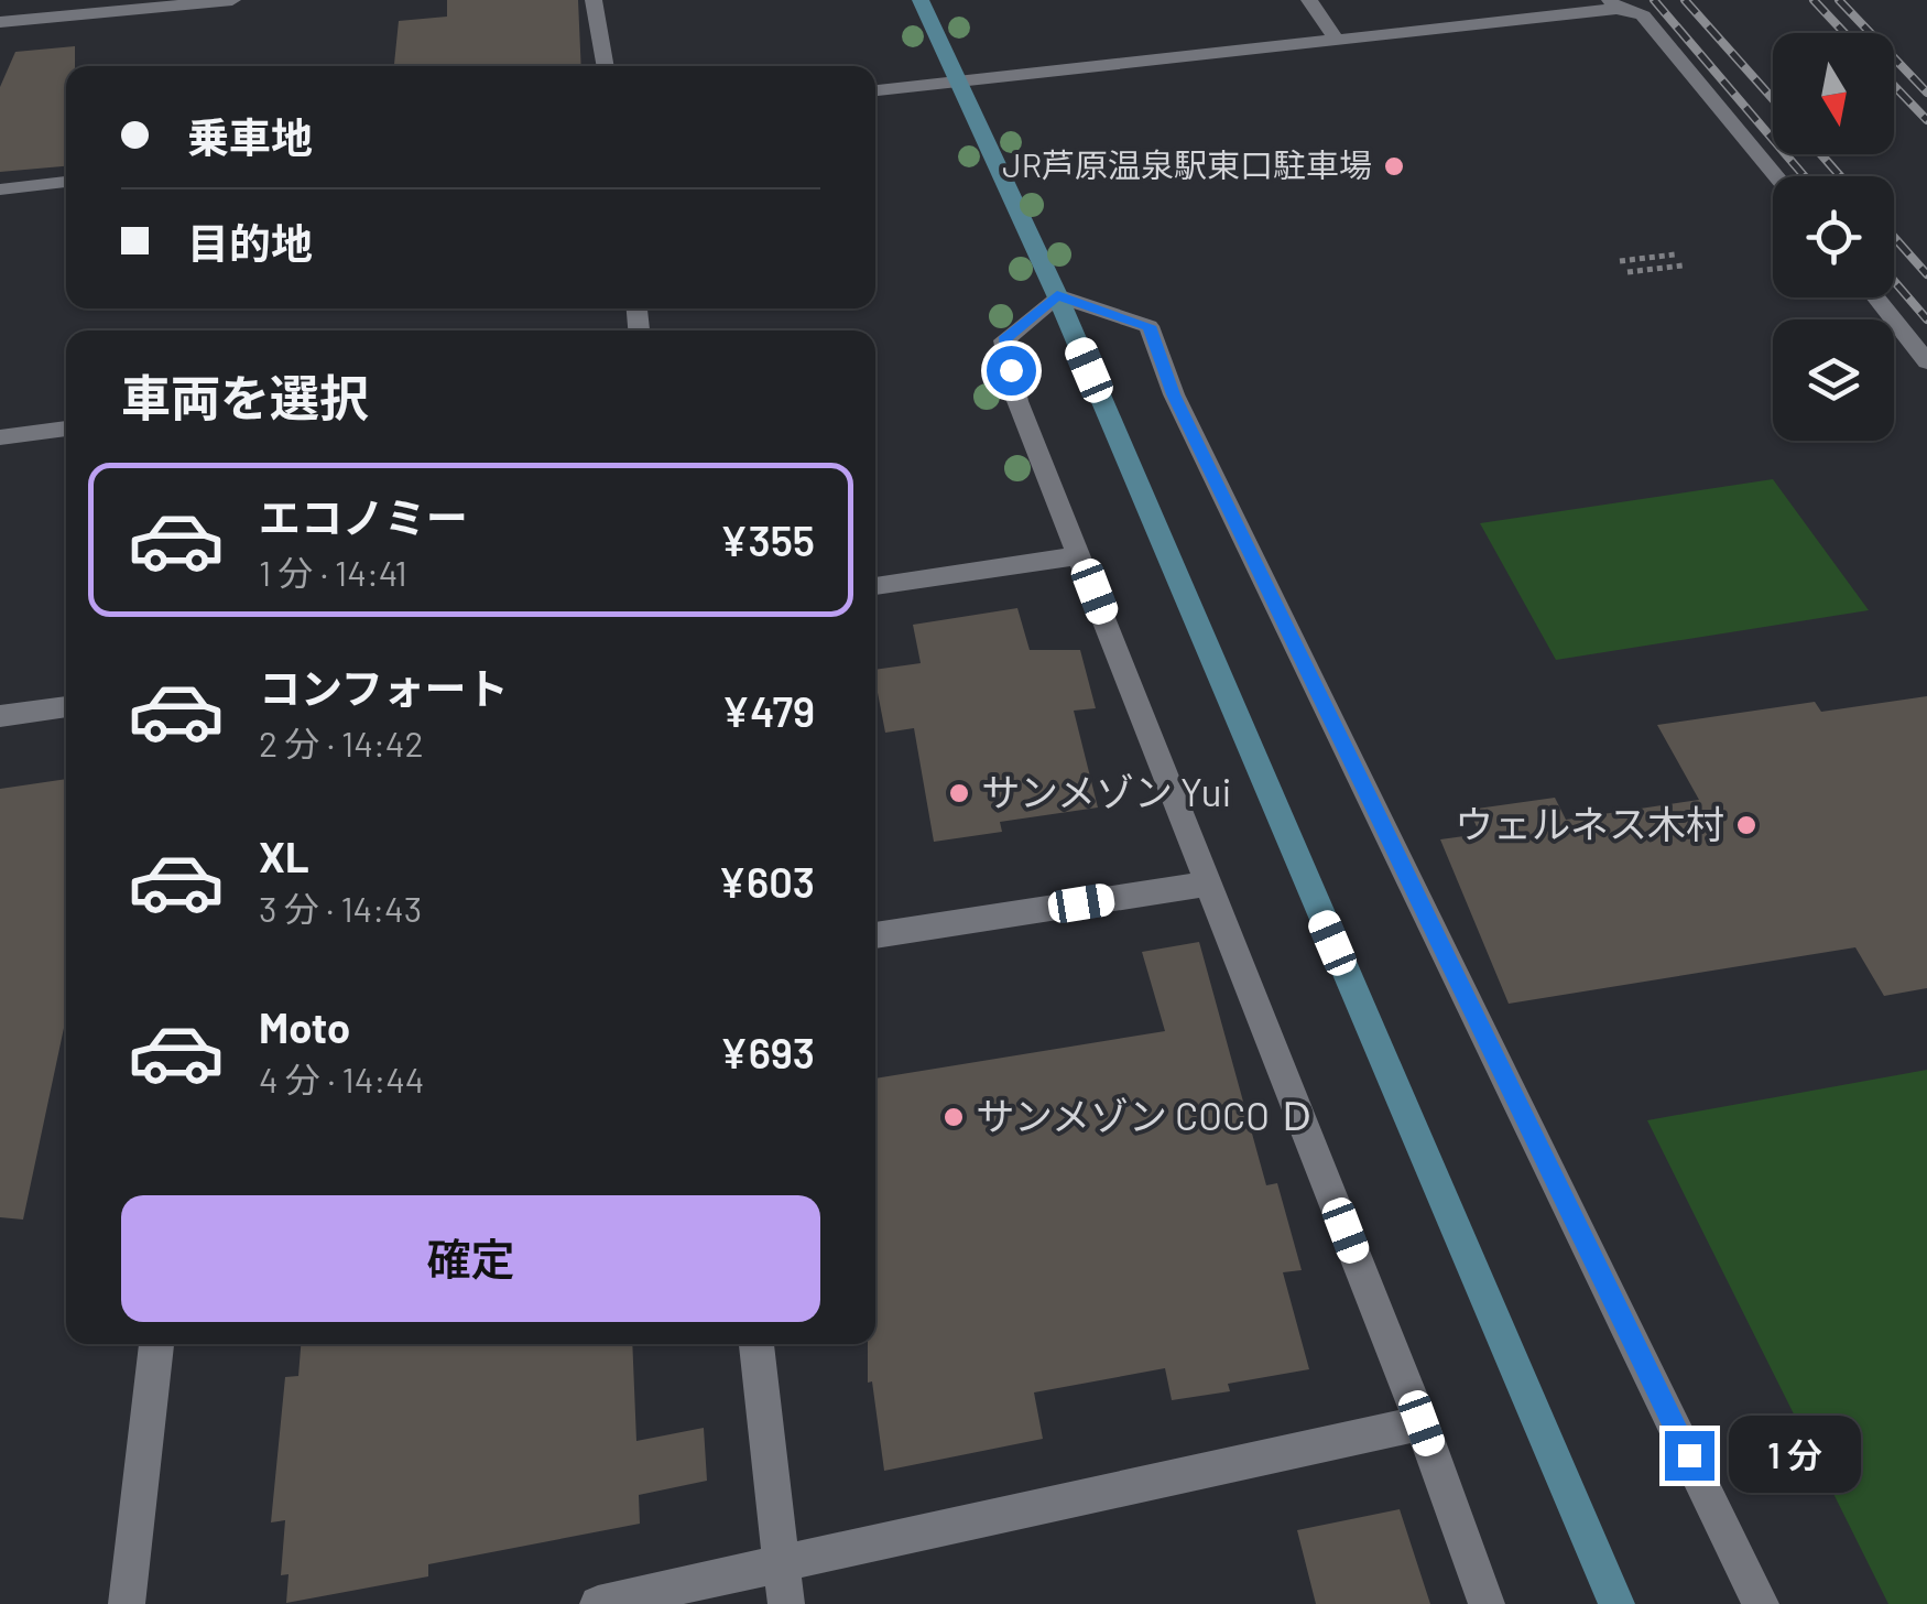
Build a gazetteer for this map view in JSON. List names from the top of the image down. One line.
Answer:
{"places":["JR芦原温泉駅東口駐車場","サンメゾン Yui","ウェルネス木村","サンメゾン COCO Ｄ"],"north":"bottom","page":{"banner":["乗車地","目的地"],"heading":"車両を選択","list":[{"name":"エコノミー","note":"1 分 · 14:41","value":"¥355"},{"name":"コンフォート","note":"2 分 · 14:42","value":"¥479"},{"name":"XL","note":"3 分 · 14:43","value":"¥603"},{"name":"Moto","note":"4 分 · 14:44","value":"¥693"}],"buttons":"確定","bubble":"1 分"}}
